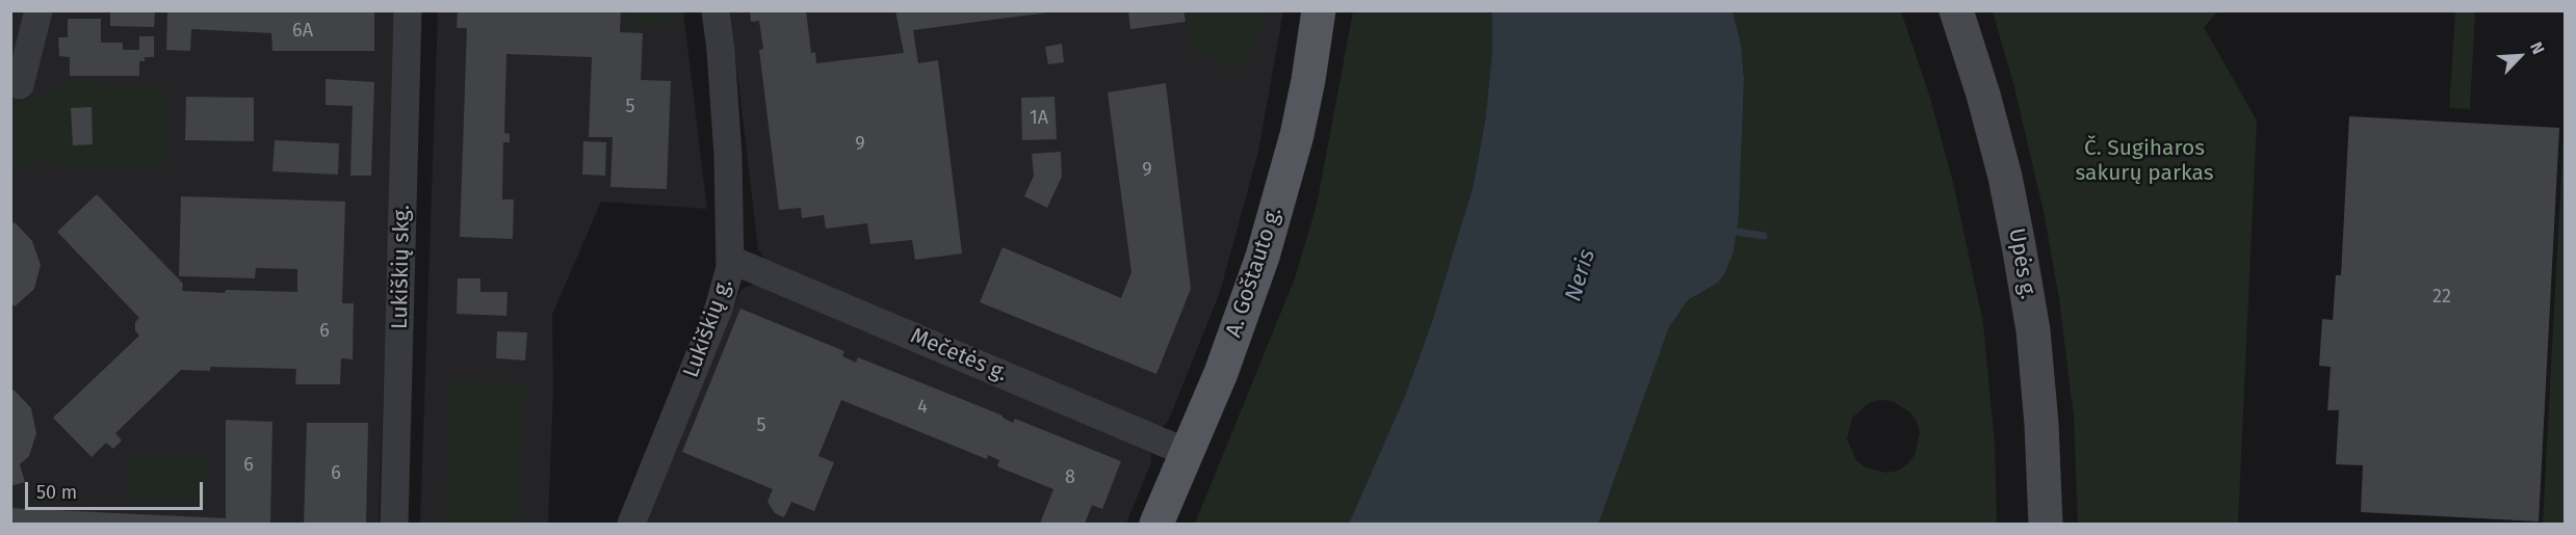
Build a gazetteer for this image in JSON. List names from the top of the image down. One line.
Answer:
{"streets":{"main road":["A. Goštauto g."],"street":["Upės g.","Lukiškių skg.","Lukiškių g.","Mečetės g."]},"crossings":[["A. Goštauto g.","Mečetės g."],["Lukiškių g.","Mečetės g."]],"water":["Neris"],"parks":["Č. Sugiharos sakurų parkas"],"house_numbers":["6A","5","1A","9","9","22","6","4","5","6","6","8"],"scale_bar":"50 m","north":"top right"}
